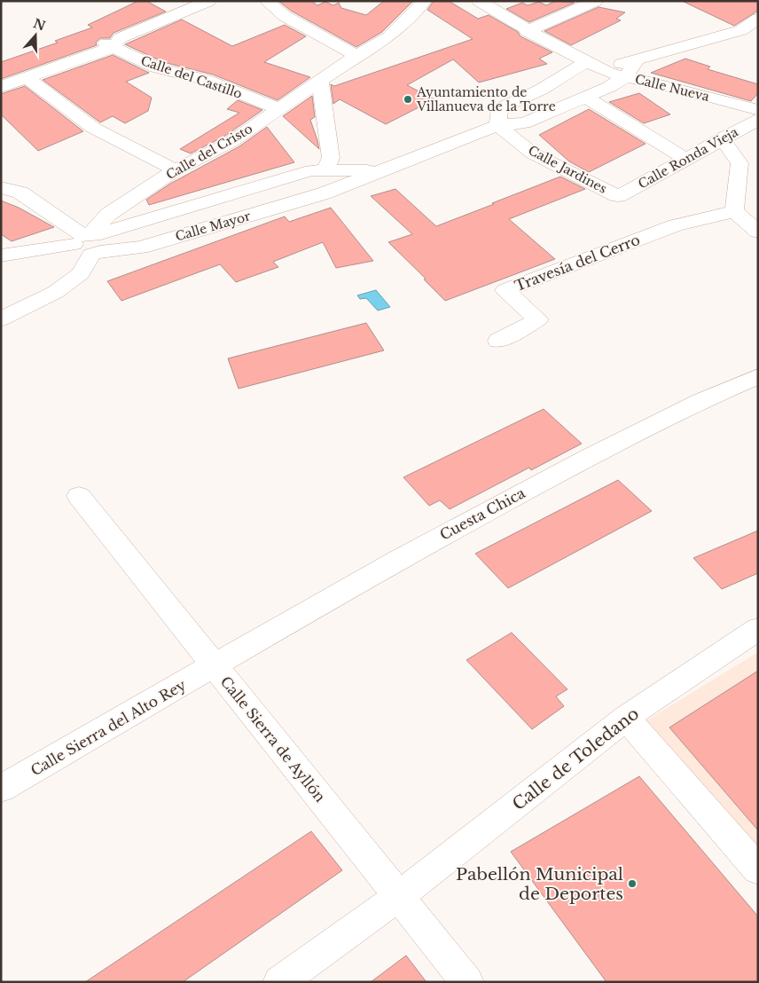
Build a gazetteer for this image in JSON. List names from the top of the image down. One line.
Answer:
{"streets":{"street":["Calle del Castillo","Calle Nueva","Calle del Cristo","Calle Ronda Vieja","Calle Jardines","Calle Mayor","Travesía del Cerro","Cuesta Chica","Calle Sierra del Alto Rey","Calle Sierra de Ayllón","Calle de Toledano"]},"crossings":[["Calle del Castillo","Calle del Cristo"],["Calle Nueva","Calle Mayor"],["Calle del Cristo","Calle Mayor"],["Calle Ronda Vieja","Calle Jardines"],["Calle Jardines","Calle Mayor"],["Cuesta Chica","Calle Sierra del Alto Rey"],["Cuesta Chica","Calle Sierra de Ayllón"],["Calle Sierra del Alto Rey","Calle Sierra de Ayllón"],["Calle Sierra de Ayllón","Calle de Toledano"]],"places":["Ayuntamiento de Villanueva de la Torre","Pabellón Municipal de Deportes"],"north":"top"}
